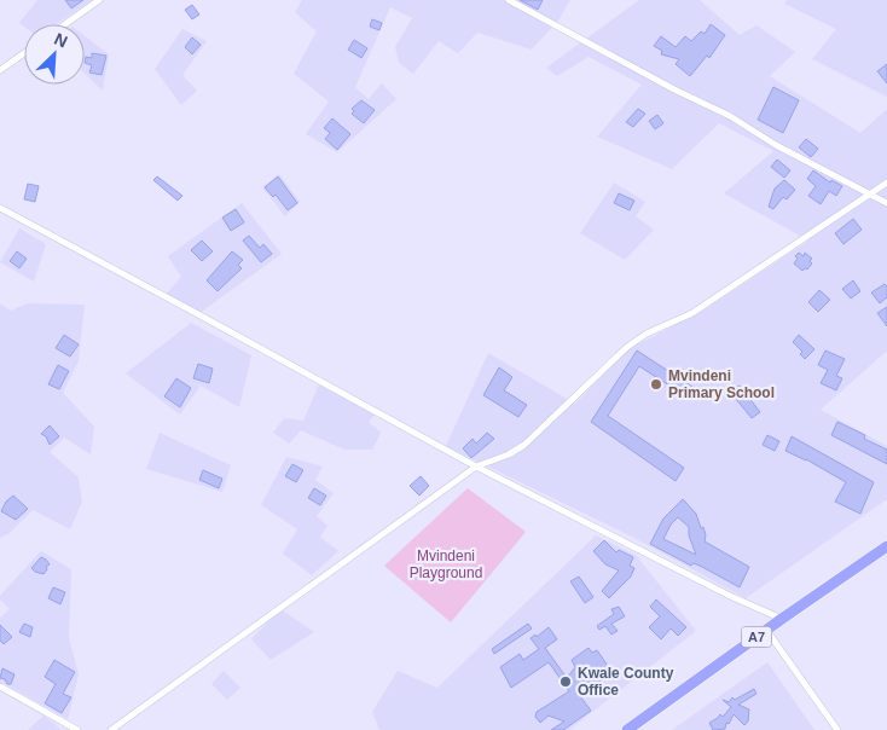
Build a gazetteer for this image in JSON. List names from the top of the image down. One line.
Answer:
{"streets":{"highway":["A7"]},"parks":["Mvindeni Playground"],"places":["Mvindeni Primary School","Kwale County Office"],"north":"top right"}
